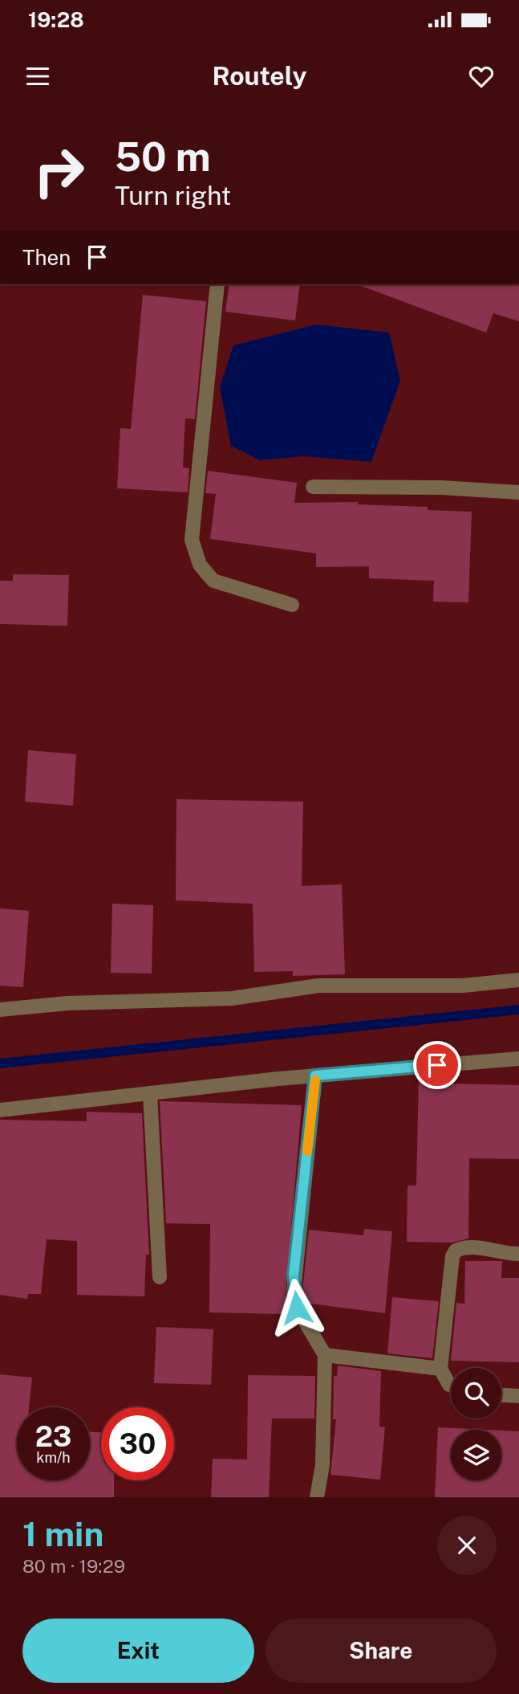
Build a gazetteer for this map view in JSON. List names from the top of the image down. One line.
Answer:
{"page":{"status":"19:28","header":"Routely","turn":["50 m","Turn right"],"then":"Then","speed":"23 km/h","limit":"30","heading":["1 min","80 m · 19:29"],"buttons":["Exit","Share"]}}
